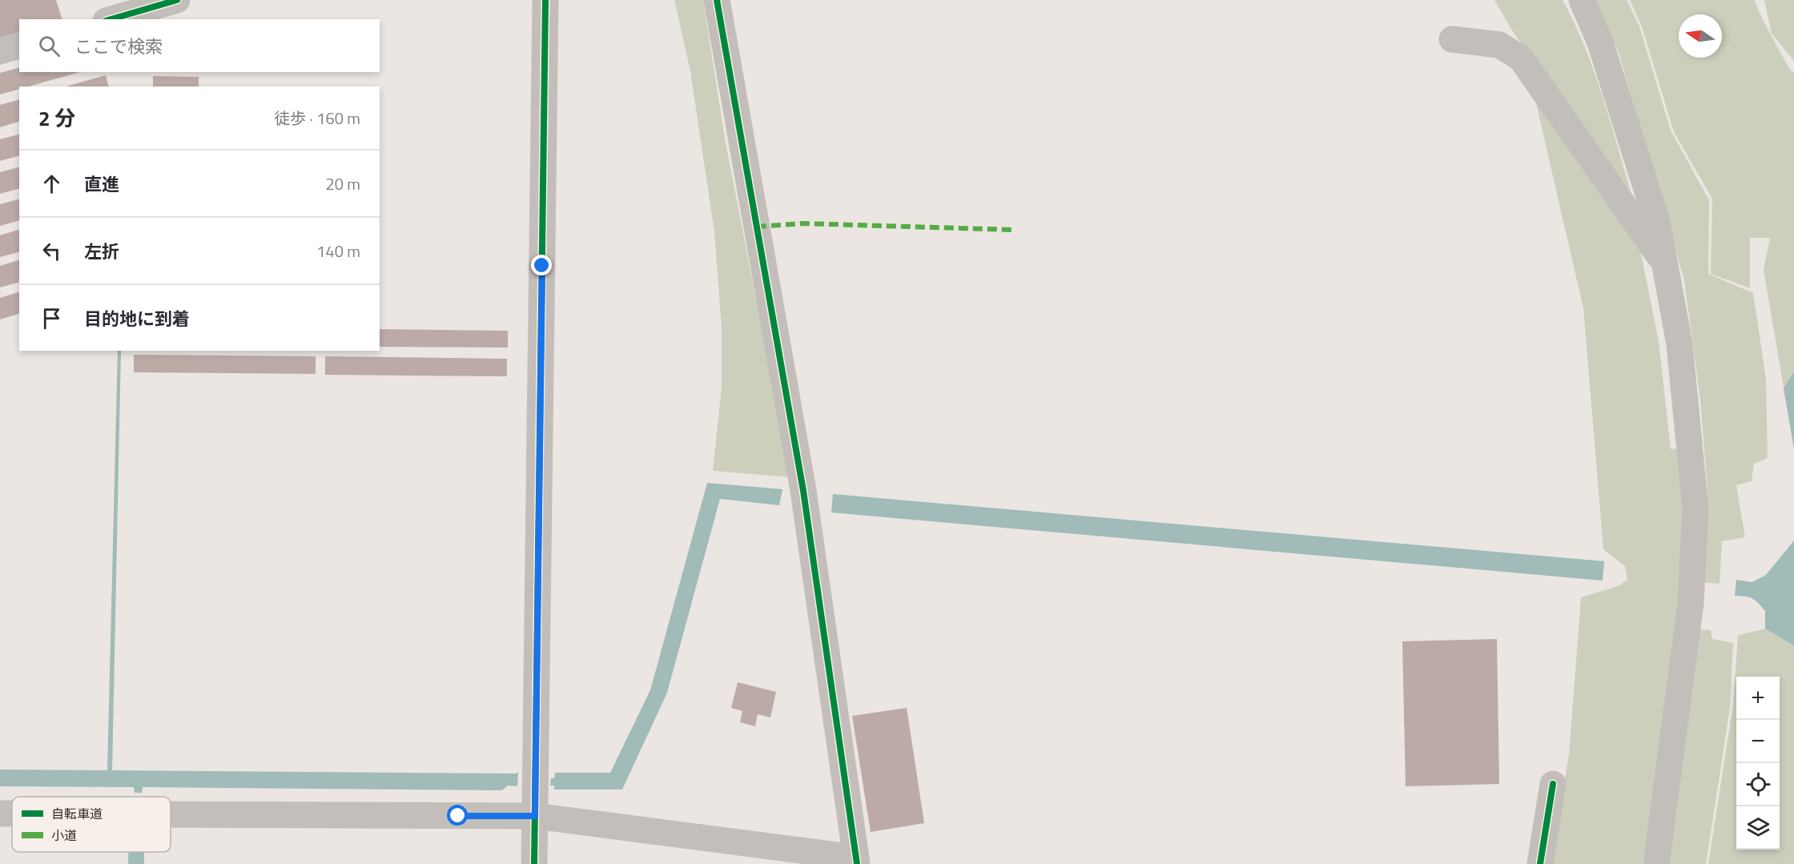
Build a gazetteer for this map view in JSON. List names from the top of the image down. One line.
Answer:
{"legend":["自転車道","小道"],"north":"left","page":{"search":"ここで検索","heading":["2 分","徒歩 · 160 m"],"list":[["直進","20 m"],["左折","140 m"],"目的地に到着"],"map_buttons":["+","−"]}}
